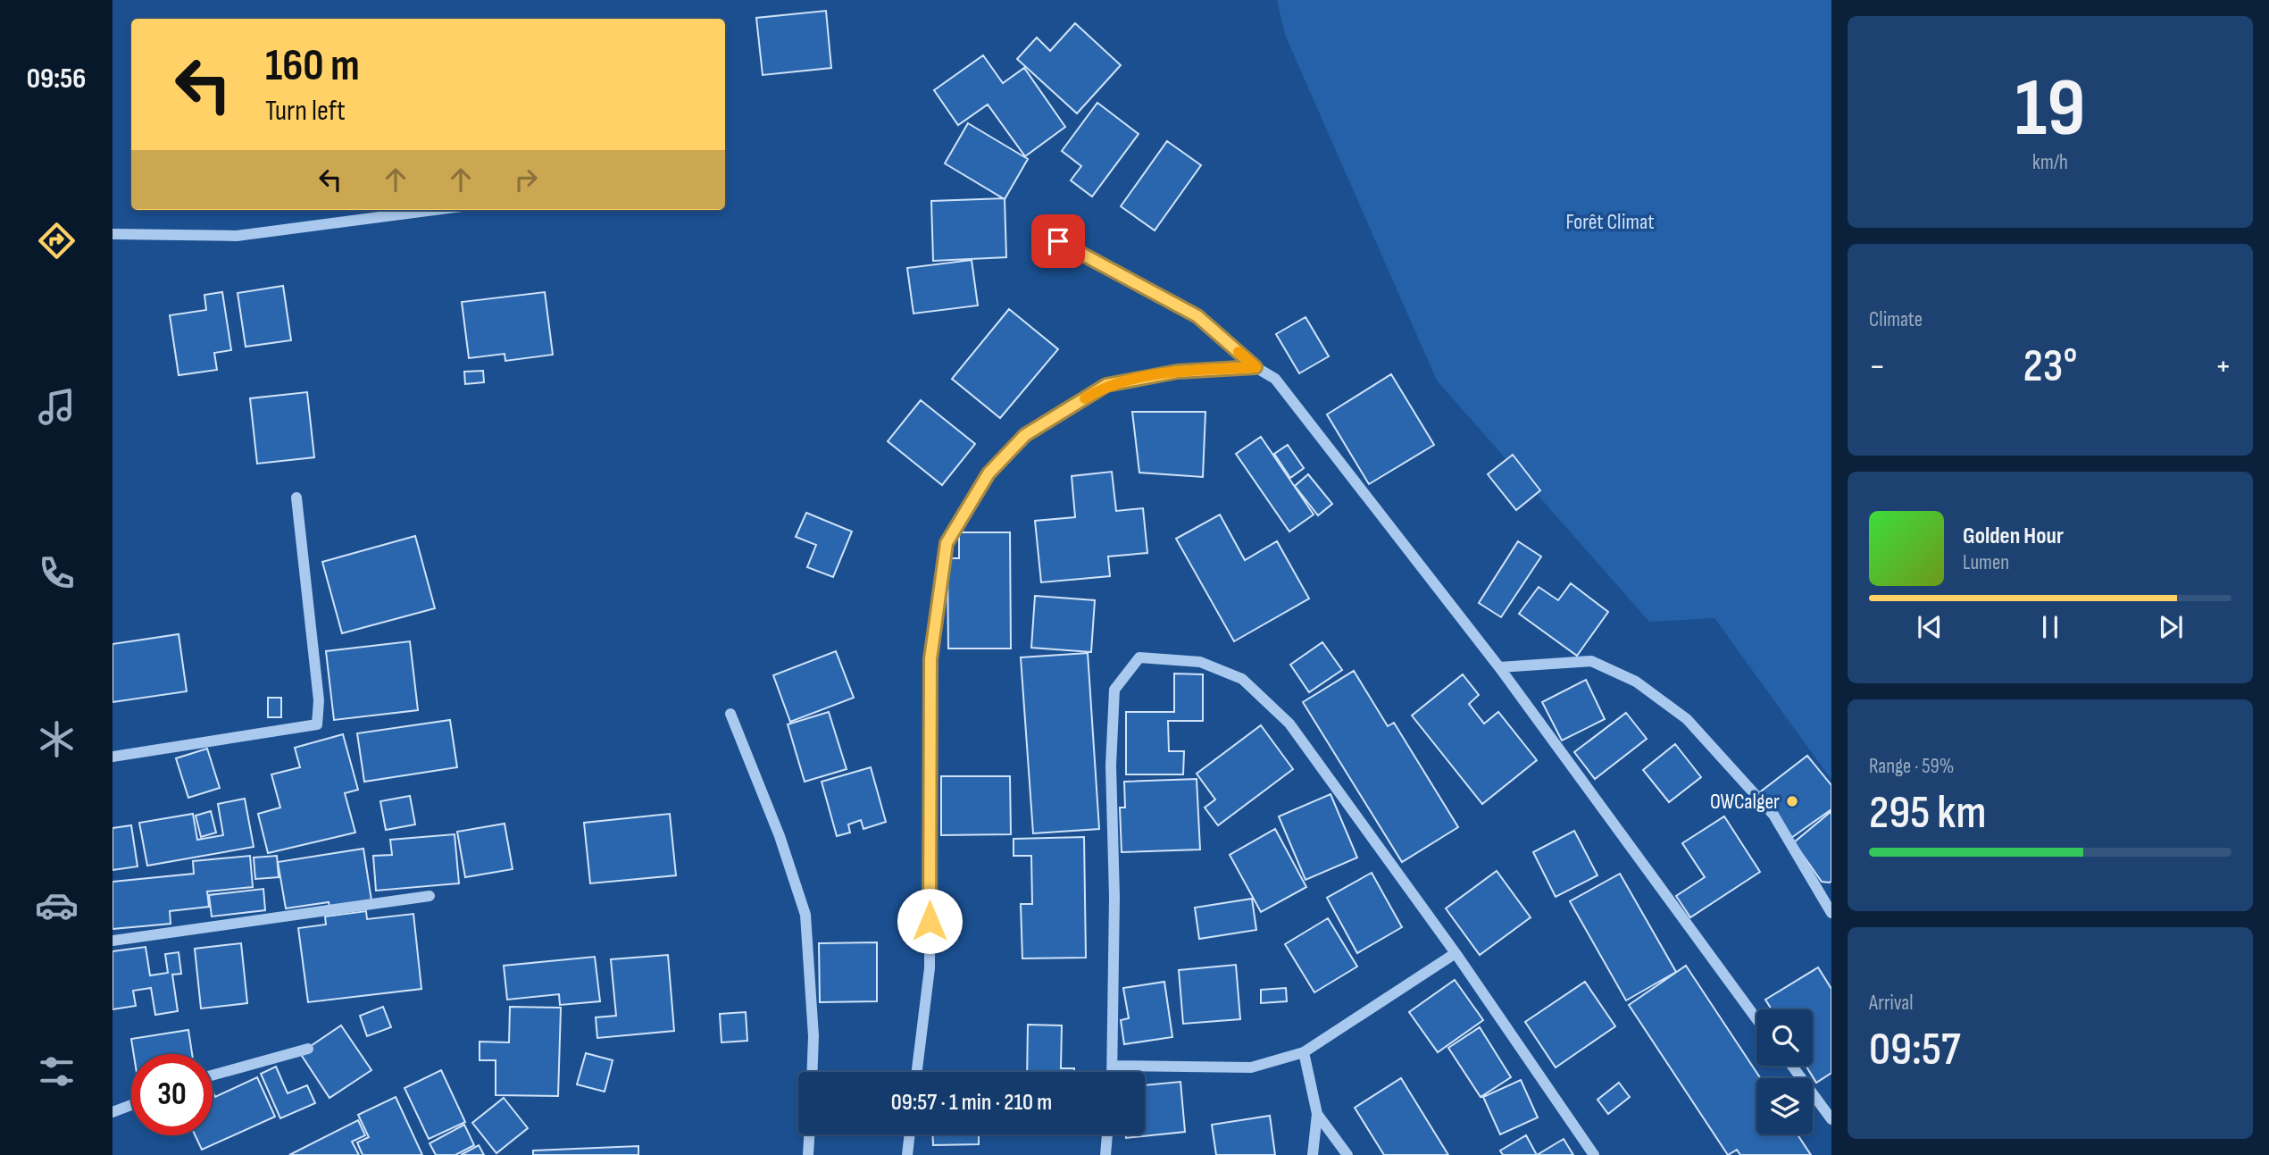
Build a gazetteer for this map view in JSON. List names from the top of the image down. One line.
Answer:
{"parks":["Forêt Climat"],"places":["OWCalger"],"page":{"tabs":"09:56","tile":[["19","km/h"],"Climate",["Range · 59%","295 km"],["Arrival","09:57"]],"turn":["160 m","Turn left"],"heat":["−","23°","+"],"song":["Golden Hour","Lumen"],"limit":"30","trip":"09:57 · 1 min · 210 m"}}
